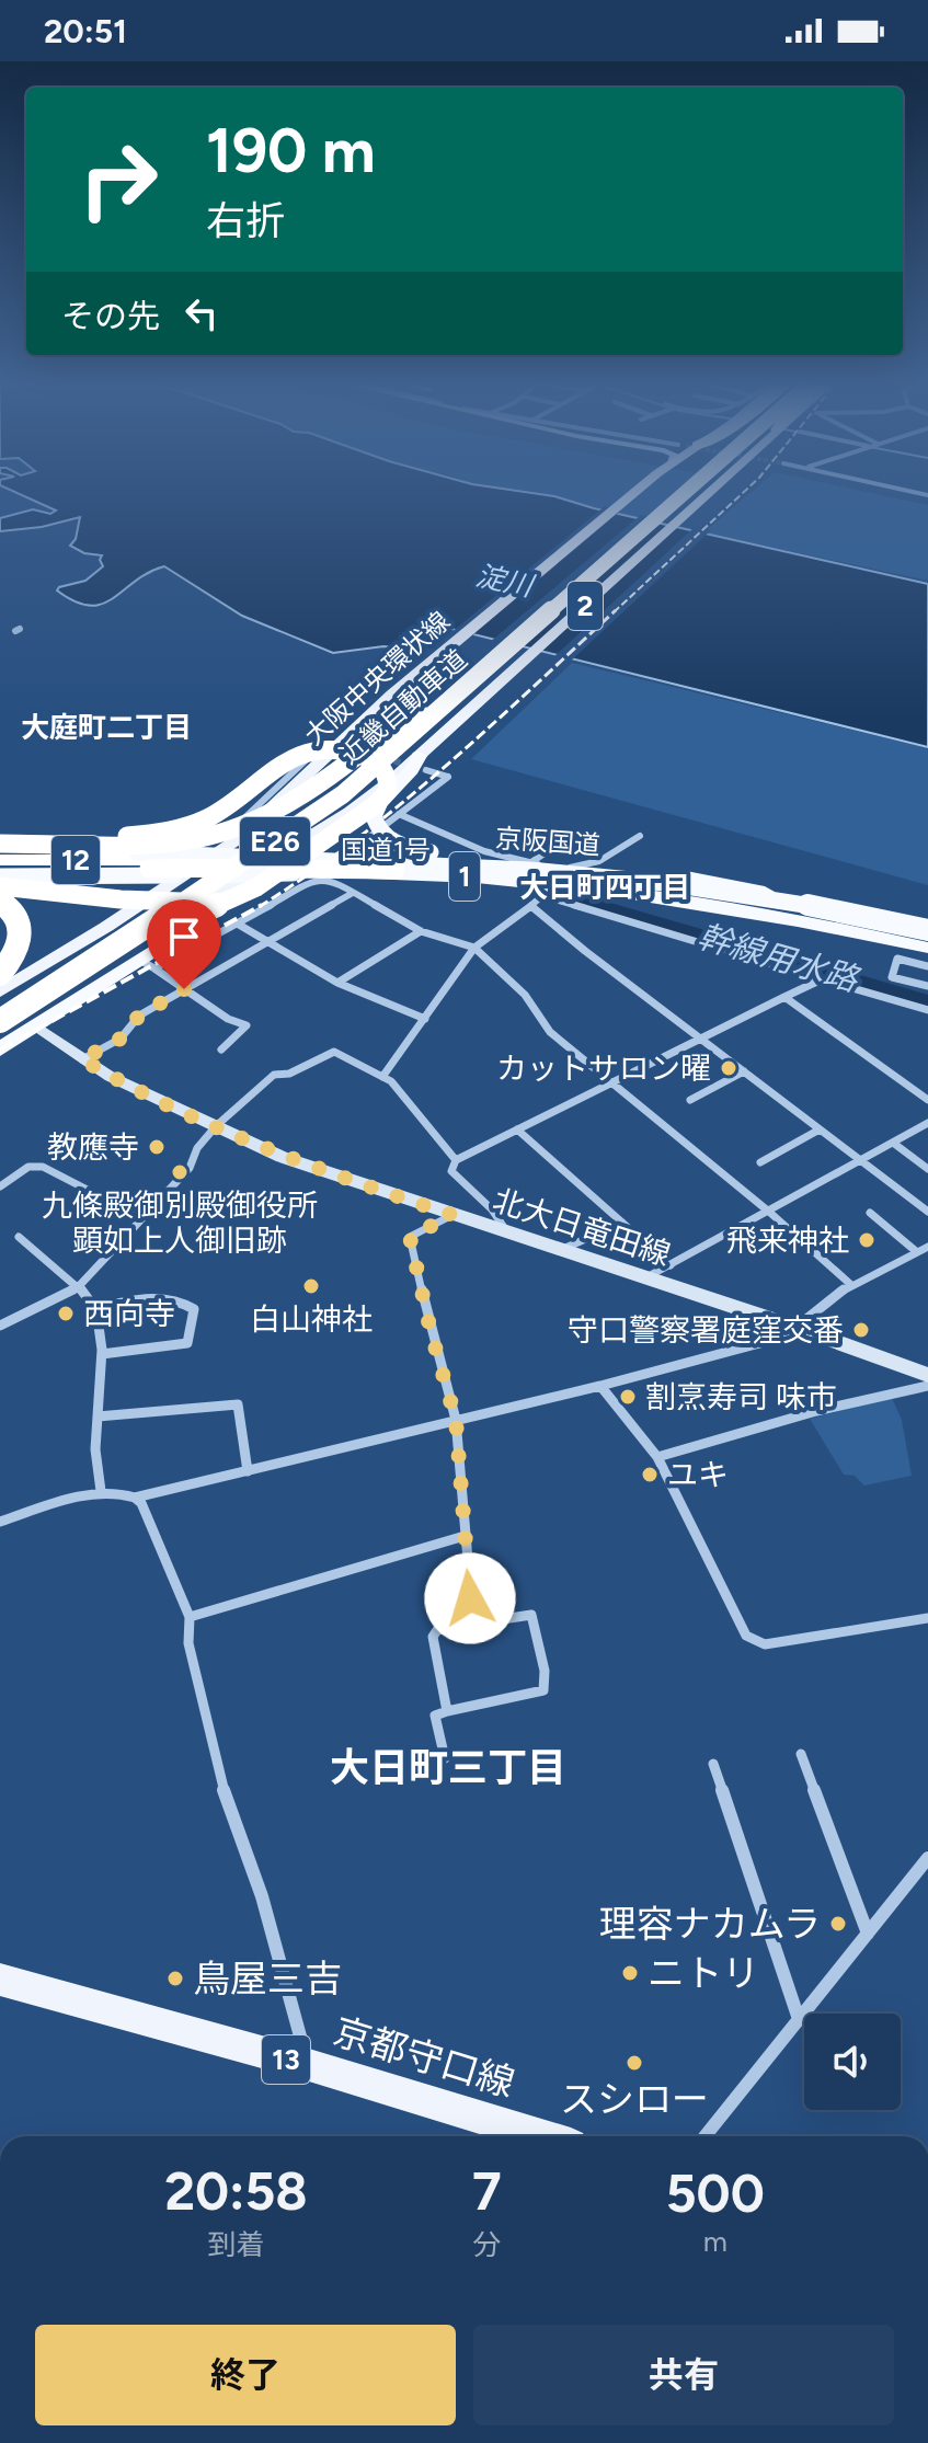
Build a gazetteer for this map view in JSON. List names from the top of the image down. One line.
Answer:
{"streets":{"highway":["近畿自動車道","E26","京阪国道","国道1号","12","1"],"main road":["2","大阪中央環状線","北大日竜田線","京都守口線","13"]},"crossings":[["大阪中央環状線","近畿自動車道"],["京阪国道","1"],["国道1号","1"],["国道1号","北大日竜田線"],["12","1"],["1","北大日竜田線"]],"districts":["大庭町二丁目","大日町四丁目","大日町三丁目"],"water":["淀川","幹線用水路"],"places":["カットサロン曜","教應寺","九條殿御別殿御役所 顕如上人御旧跡","飛来神社","白山神社","西向寺","守口警察署庭窪交番","割烹寿司 味市","ユキ","理容ナカムラ","ニトリ","鳥屋三吉","スシロー"],"page":{"status":"20:51","turn":["190 m","右折"],"then":"その先","eta":["20:58","到着","7","分","500","m"],"buttons":["終了","共有"]}}
